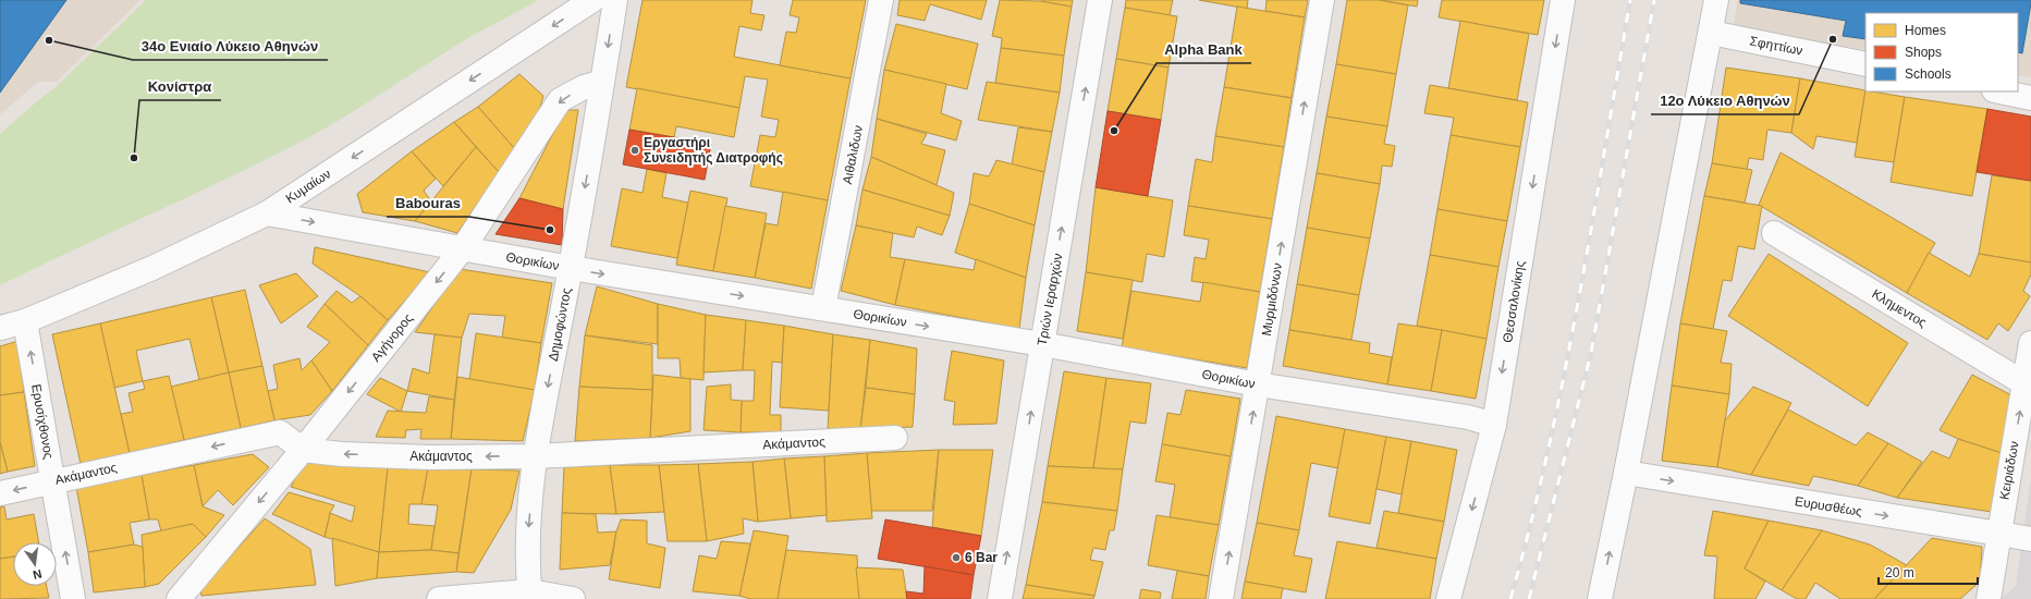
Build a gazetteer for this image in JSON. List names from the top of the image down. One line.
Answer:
{"streets":{"street":["Σφηττίων","Αιθαλιδων","Κυμαίων","Θορικίων","Τριών Ιεραρχών","Μυρμιδόνων","Θεσσαλονίκης","Κλημεντος","Δημοφώντος","Αγήνορος","Ερυσίχθονος","Ακάμαντος","Κειριάδων","Ευρυσθέως"]},"crossings":[["Αιθαλιδων","Θορικίων"],["Κυμαίων","Θορικίων"],["Κυμαίων","Ερυσίχθονος"],["Θορικίων","Τριών Ιεραρχών"],["Θορικίων","Μυρμιδόνων"],["Θορικίων","Θεσσαλονίκης"],["Θορικίων","Δημοφώντος"],["Θορικίων","Αγήνορος"],["Κλημεντος","Κειριάδων"],["Δημοφώντος","Αγήνορος"],["Δημοφώντος","Ακάμαντος"],["Αγήνορος","Ακάμαντος"],["Ερυσίχθονος","Ακάμαντος"],["Κειριάδων","Ευρυσθέως"]],"one_way":["Κυμαίων","Θορικίων","Τριών Ιεραρχών","Μυρμιδόνων","Δημοφώντος","Αγήνορος","Ερυσίχθονος","Ακάμαντος","Κειριάδων","Ευρυσθέως"],"places":["12ο Λύκειο Αθηνών","34ο Ενιαίο Λύκειο Αθηνών","Alpha Bank","Εργαστήρι Συνειδητής Διατροφής","Κονίστρα","Babouras","6 Bar"],"legend":["Homes","Shops","Schools"],"scale_bar":"20 m","north":"bottom"}
